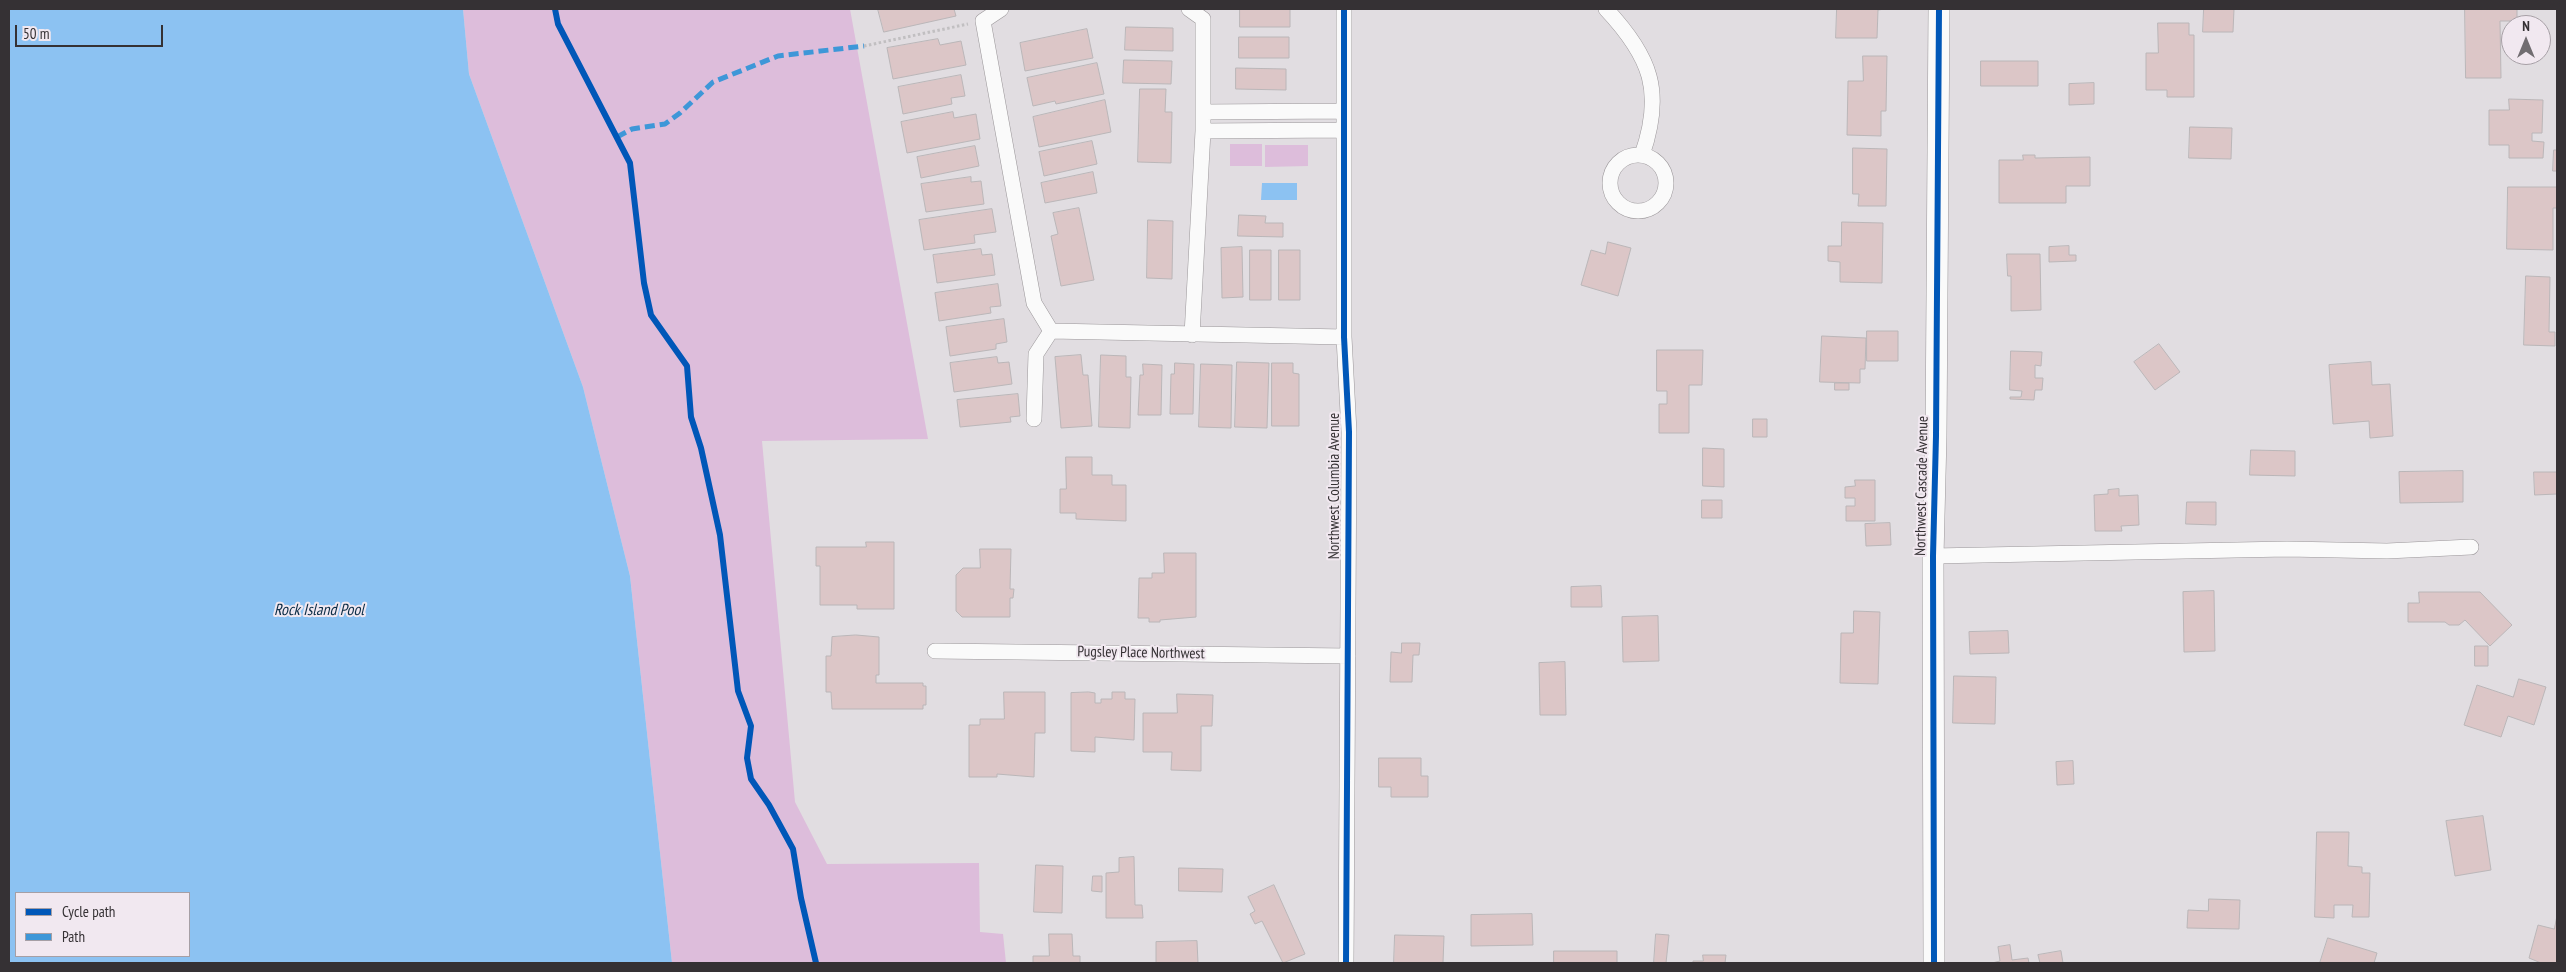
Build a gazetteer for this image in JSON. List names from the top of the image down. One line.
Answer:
{"streets":{"street":["Northwest Columbia Avenue","Northwest Cascade Avenue","Pugsley Place Northwest"]},"crossings":[["Northwest Columbia Avenue","Pugsley Place Northwest"]],"water":["Rock Island Pool"],"legend":["Cycle path","Path"],"scale_bar":"50 m","north":"top"}
